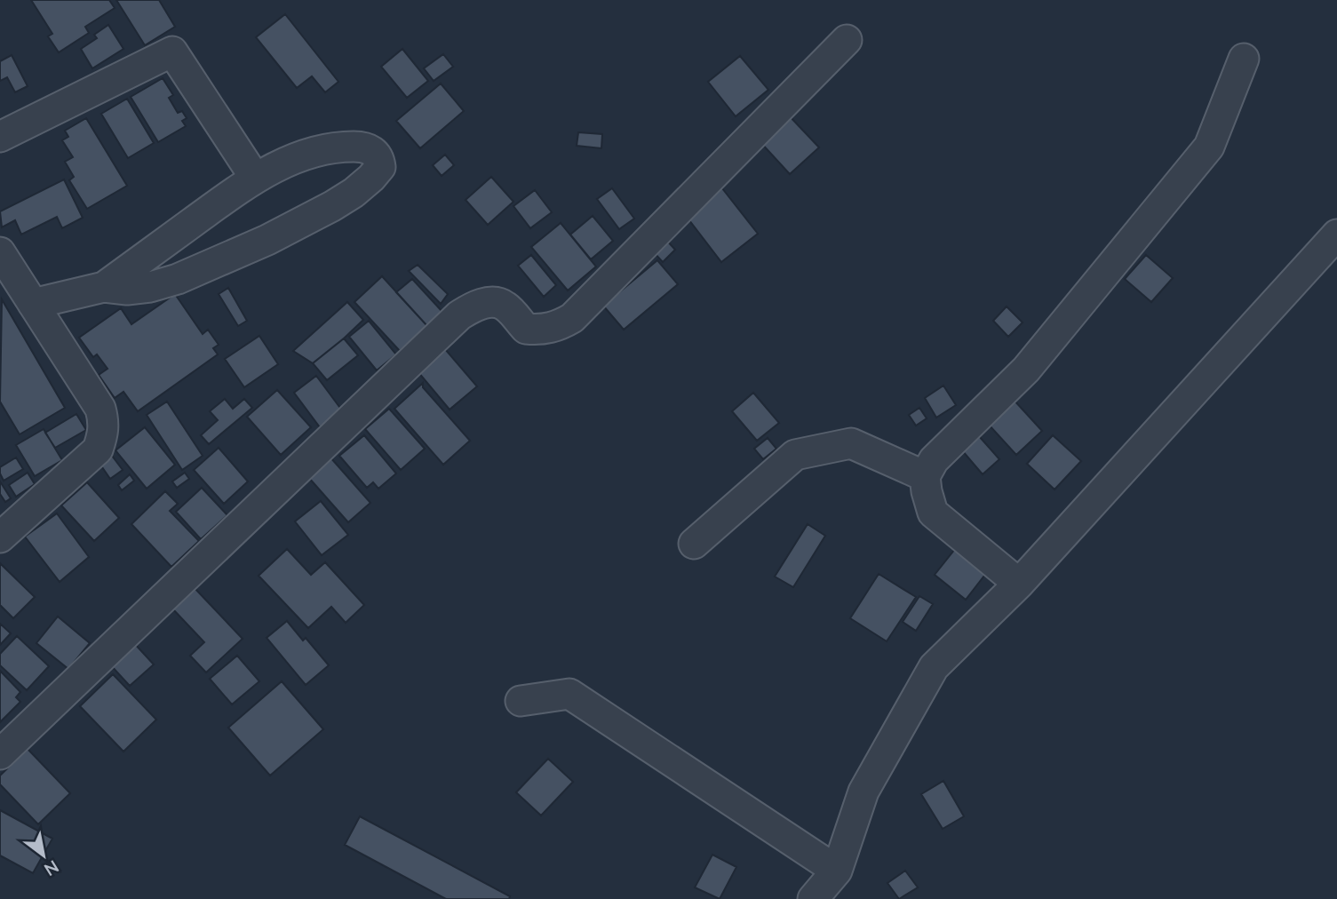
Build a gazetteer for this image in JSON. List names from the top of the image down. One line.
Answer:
{"north":"bottom right"}
